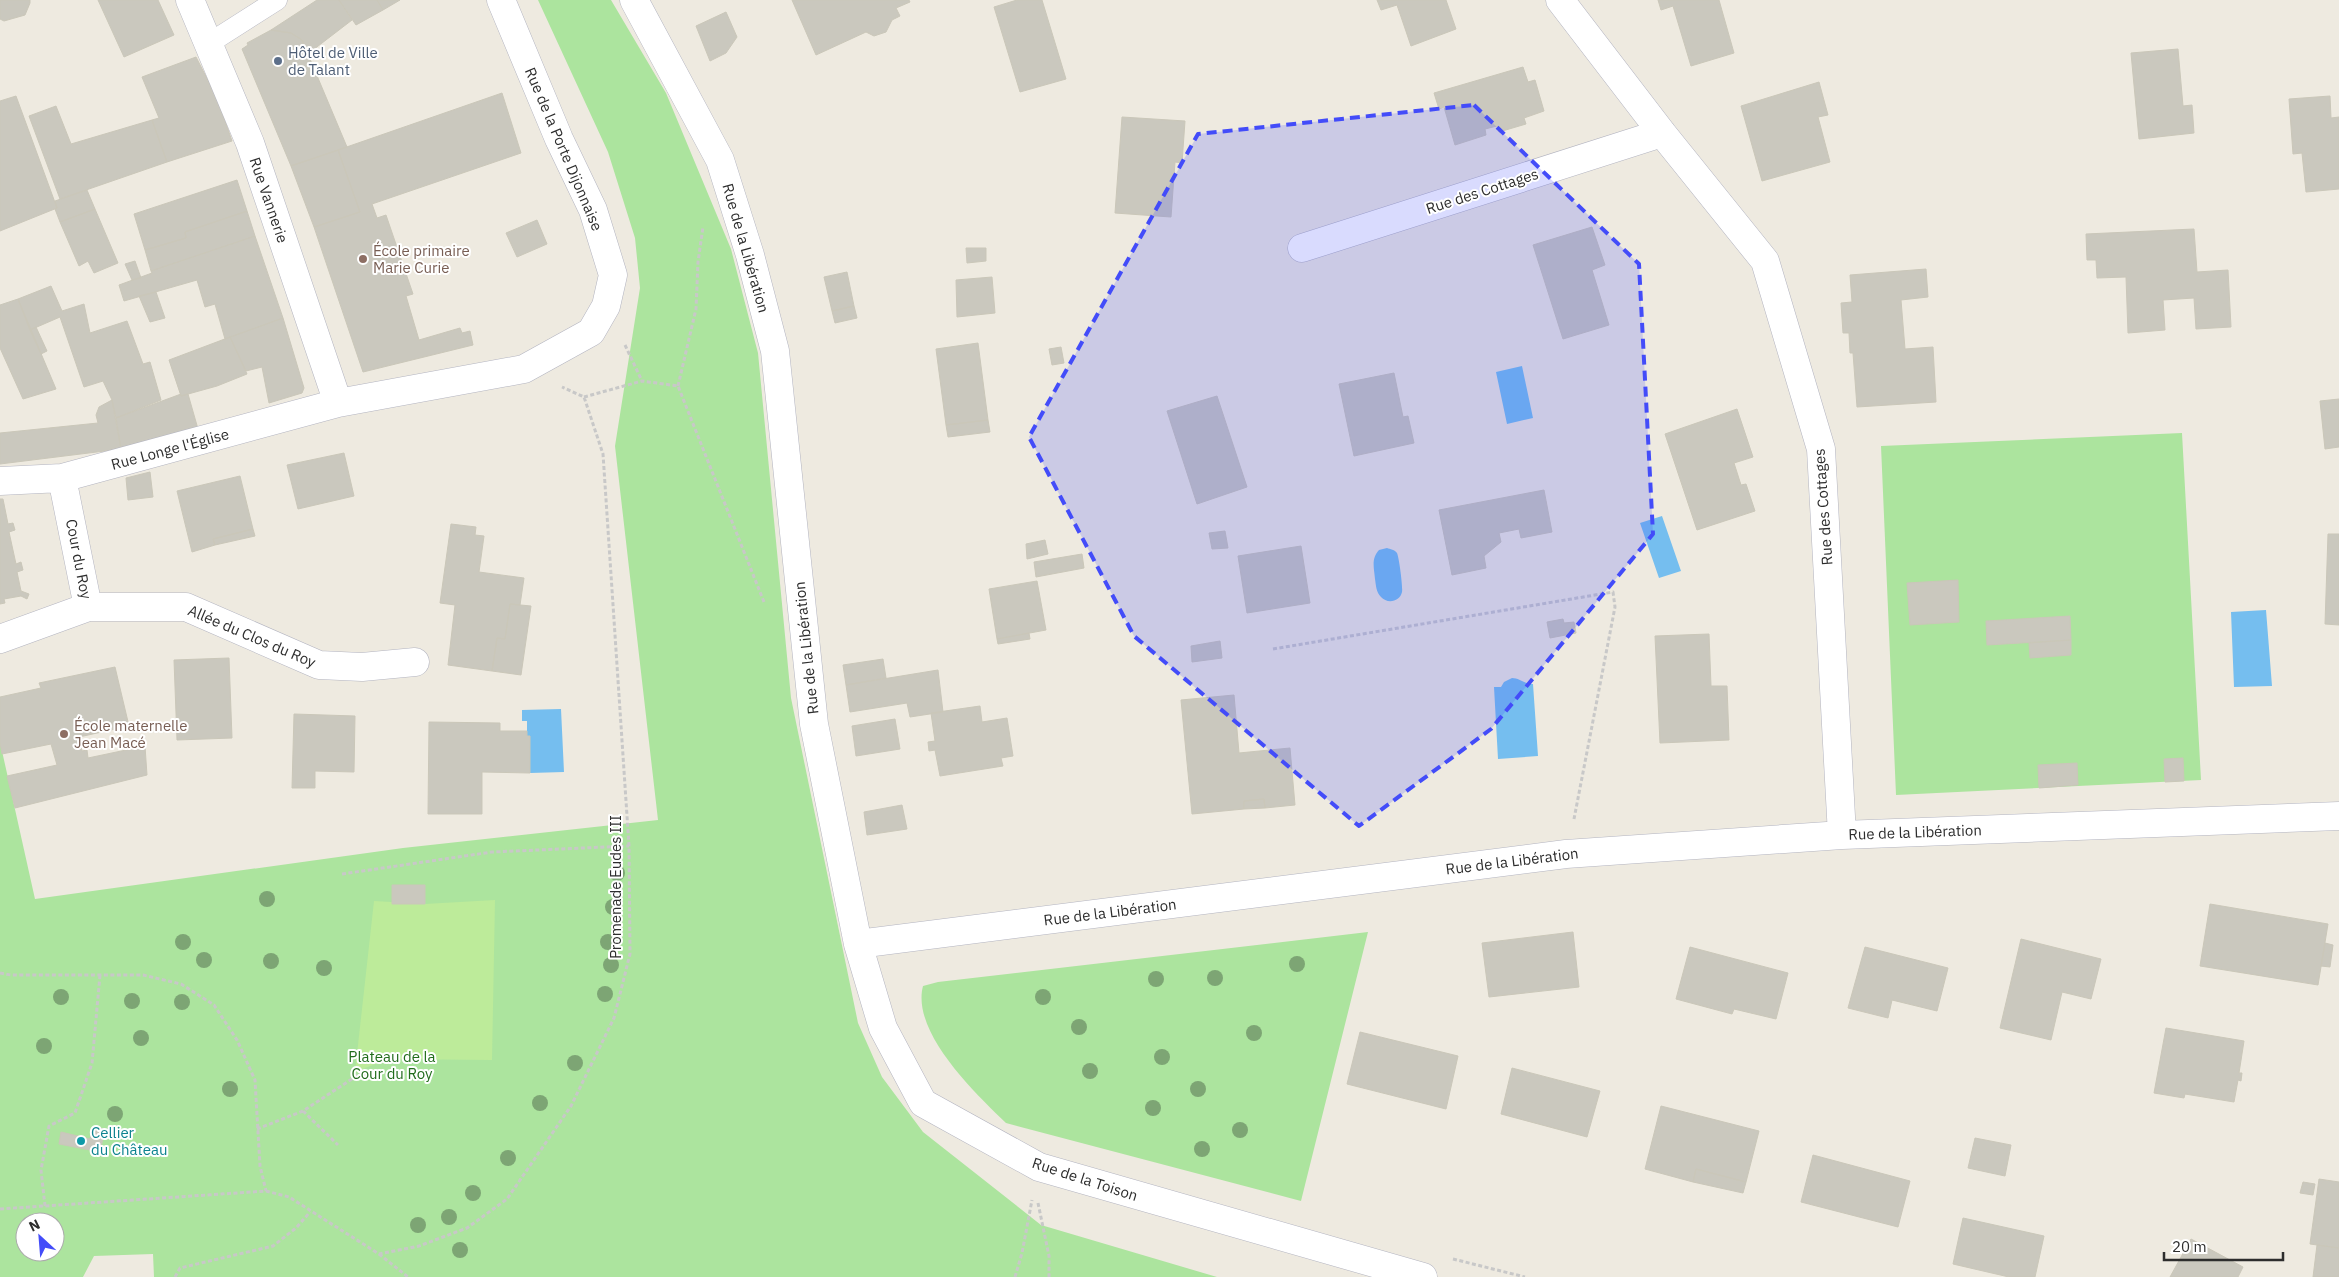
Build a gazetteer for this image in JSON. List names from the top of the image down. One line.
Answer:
{"streets":{"street":["Rue de la Porte Dijonnaise","Rue des Cottages","Rue Vannerie","Rue de la Libération","Rue Longe l'Église","Cour du Roy","Allée du Clos du Roy","Rue de la Toison"],"path":["Promenade Eudes III"]},"crossings":[["Rue de la Porte Dijonnaise","Rue Vannerie"],["Rue de la Porte Dijonnaise","Rue Longe l'Église"],["Rue des Cottages","Rue de la Libération"],["Rue Vannerie","Rue Longe l'Église"],["Rue de la Libération","Rue de la Toison"],["Rue Longe l'Église","Cour du Roy"],["Cour du Roy","Allée du Clos du Roy"]],"parks":["Plateau de la Cour du Roy"],"places":["Hôtel de Ville de Talant","École primaire Marie Curie","École maternelle Jean Macé","Cellier du Château"],"scale_bar":"20 m","north":"top left"}
